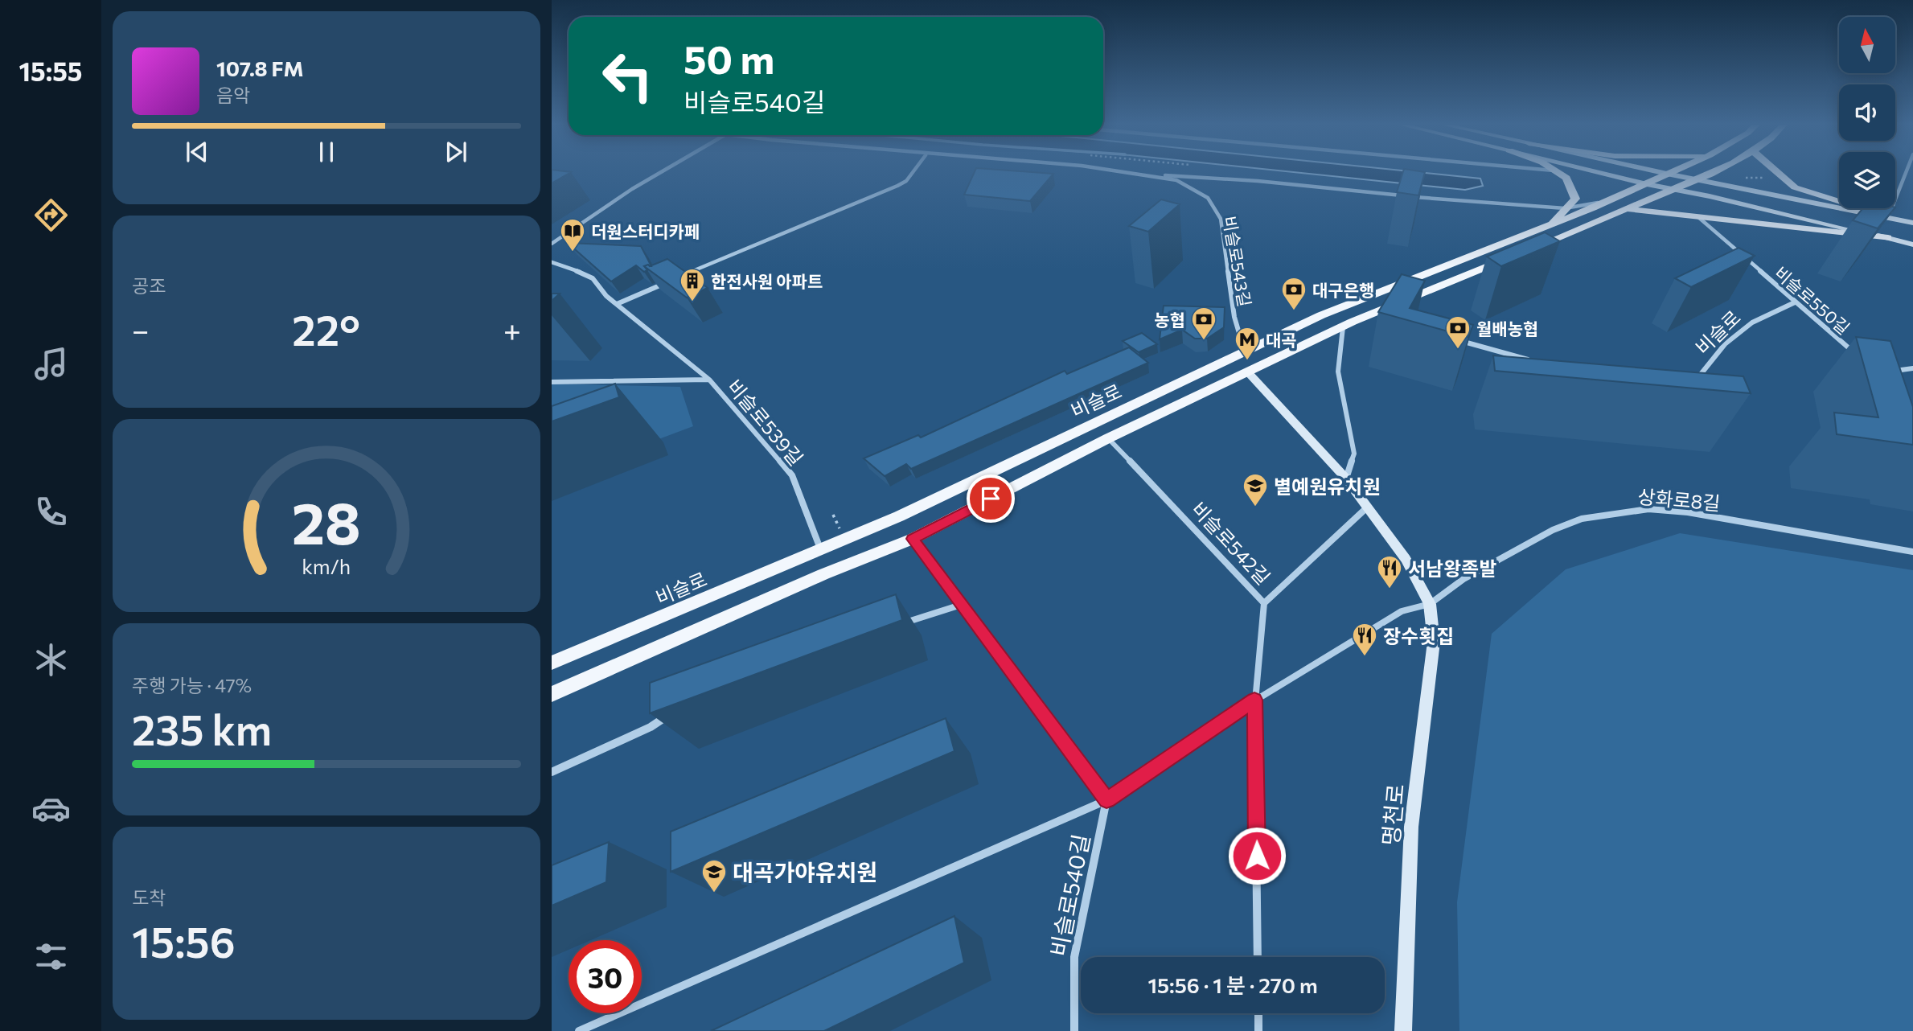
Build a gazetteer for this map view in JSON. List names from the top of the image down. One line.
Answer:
{"streets":{"main road":["비슬로","명천로"],"street":["비슬로543길","비슬로550길","비슬로539길","상화로8길","비슬로542길","비슬로540길"]},"crossings":[["비슬로543길","비슬로"],["비슬로550길","비슬로"],["비슬로","비슬로539길"],["비슬로","비슬로542길"],["비슬로","명천로"],["상화로8길","명천로"]],"places":{"library":["더원스터디카페"],"building":["한전사원 아파트"],"bank":["대구은행","농협","월배농협"],"metro station":["대곡"],"school or university":["별예원유치원","대곡가야유치원"],"restaurant":["서남왕족발","장수횟집"]},"north":"top","page":{"tabs":"15:55","turn":["50 m","비슬로540길"],"song":["107.8 FM","음악"],"tile":["공조",["주행 가능 · 47%","235 km"],["도착","15:56"]],"heat":["−","22°","+"],"limit":"30","trip":"15:56 · 1 분 · 270 m","gauge":["28","km/h"]}}
